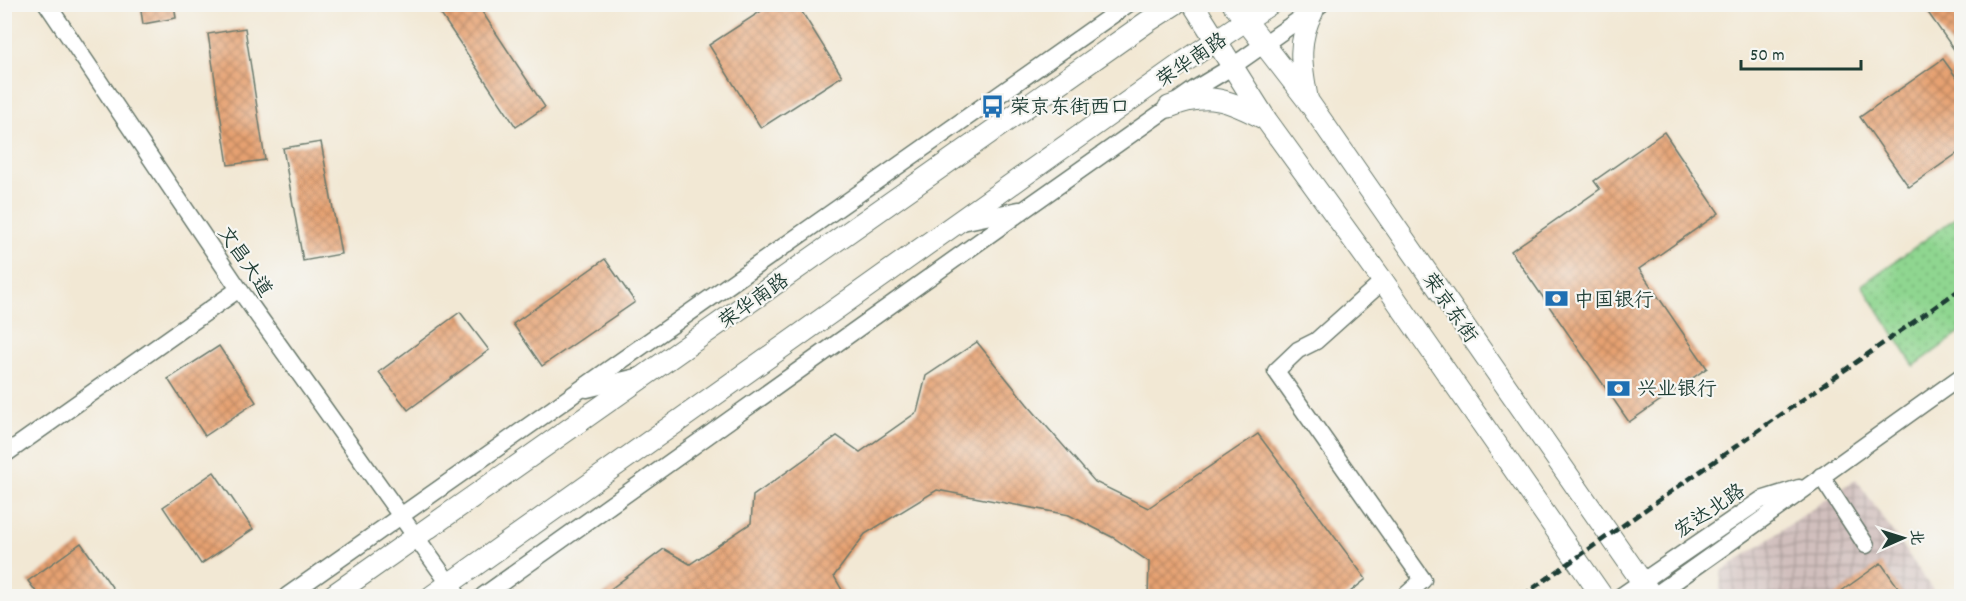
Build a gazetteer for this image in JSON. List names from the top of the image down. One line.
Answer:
{"streets":{"main road":["荣华南路","荣京东街"],"street":["文昌大道","宏达北路"]},"crossings":[["荣华南路","文昌大道"],["荣华南路","荣京东街"],["荣京东街","宏达北路"]],"places":{"bus stop":["荣京东街西口"],"bank":["中国银行","兴业银行"]},"scale_bar":"50 m","north":"right"}
